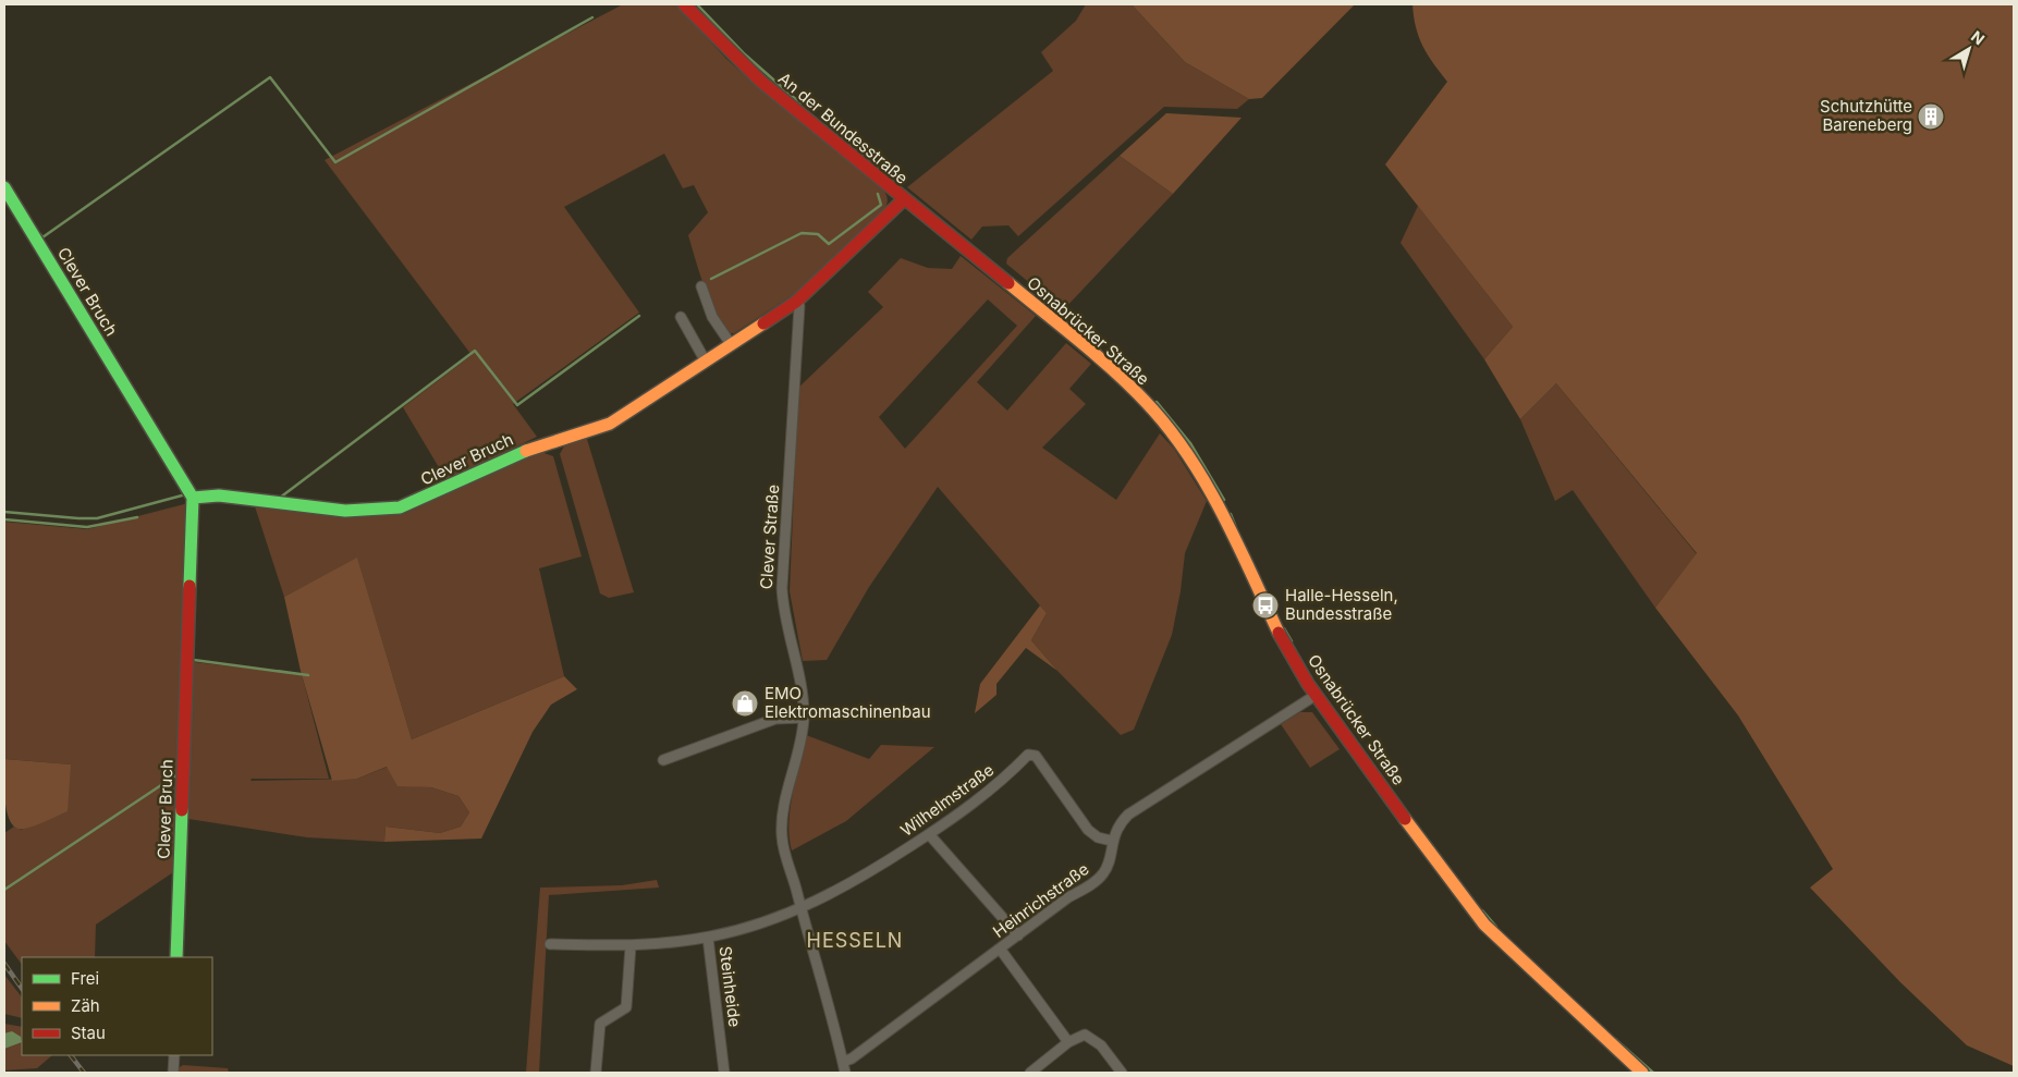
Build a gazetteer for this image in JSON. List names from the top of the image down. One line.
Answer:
{"streets":{"street":["An der Bundesstraße","Clever Bruch","Osnabrücker Straße","Clever Straße","Wilhelmstraße","Heinrichstraße","Steinheide"]},"crossings":[["An der Bundesstraße","Osnabrücker Straße"],["Clever Bruch","Clever Straße"],["Osnabrücker Straße","Heinrichstraße"],["Clever Straße","Wilhelmstraße"],["Clever Straße","Heinrichstraße"],["Clever Straße","Steinheide"],["Wilhelmstraße","Heinrichstraße"],["Wilhelmstraße","Steinheide"]],"districts":["HESSELN"],"places":{"building":["Schutzhütte Bareneberg"],"bus stop":["Halle-Hesseln, Bundesstraße"],"shop":["EMO Elektromaschinenbau"]},"legend":["Frei","Zäh","Stau"],"north":"top right"}
